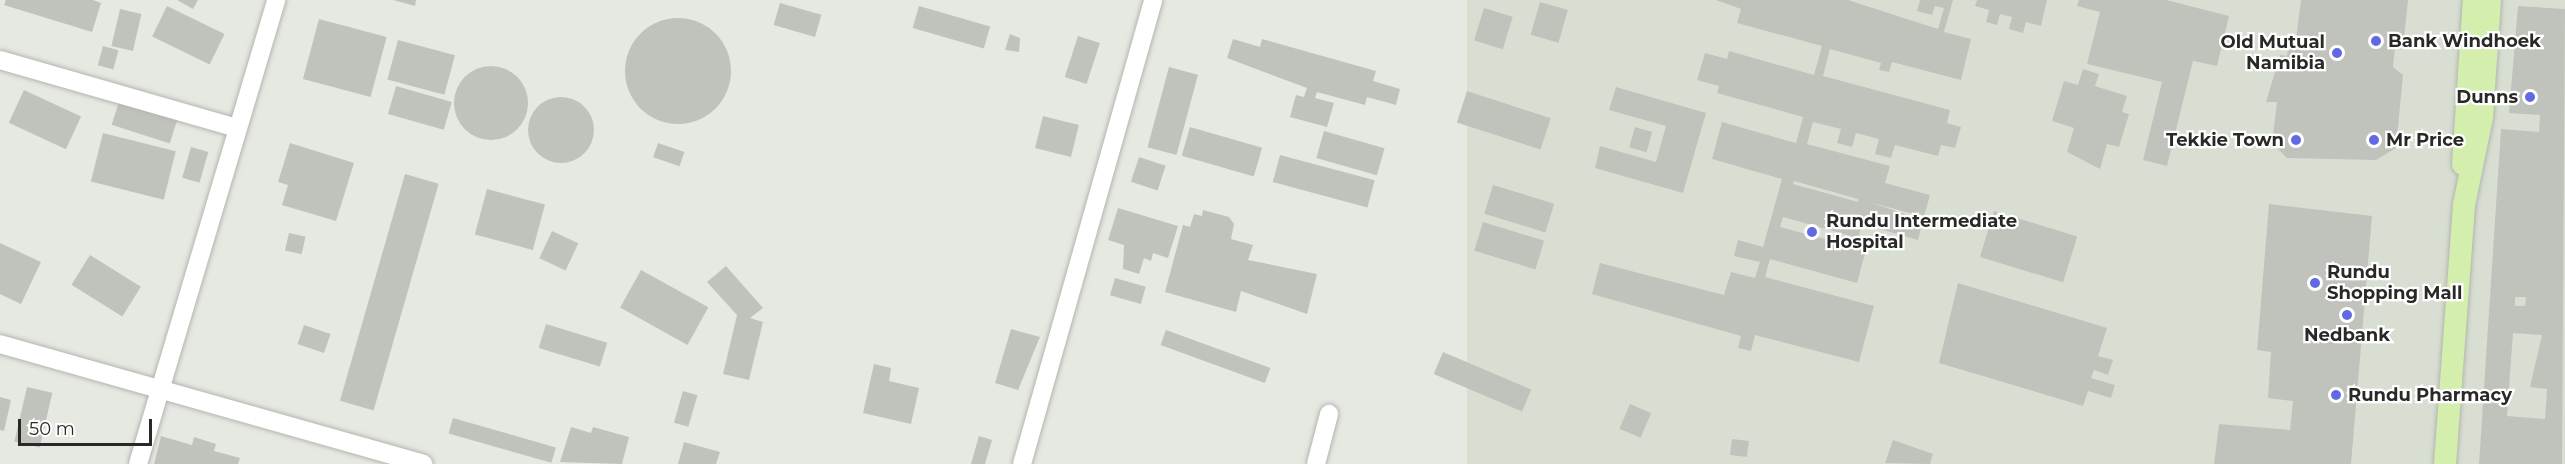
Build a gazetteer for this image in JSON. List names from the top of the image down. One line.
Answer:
{"places":["Bank Windhoek","Old Mutual Namibia","Dunns","Tekkie Town","Mr Price","Rundu Intermediate Hospital","Rundu Shopping Mall","Nedbank","Rundu Pharmacy"],"scale_bar":"50 m"}
